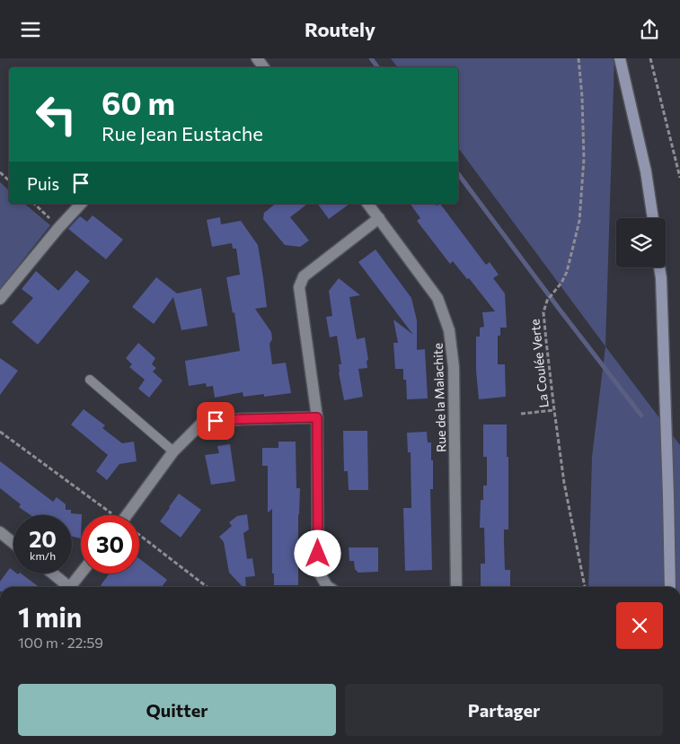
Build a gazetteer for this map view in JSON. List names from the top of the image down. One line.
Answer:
{"streets":{"street":["Rue de la Malachite"],"path":["La Coulée Verte"]},"page":{"header":"Routely","turn":["60 m","Rue Jean Eustache"],"then":"Puis","speed":"20 km/h","limit":"30","heading":["1 min","100 m · 22:59"],"buttons":["Quitter","Partager"]}}
